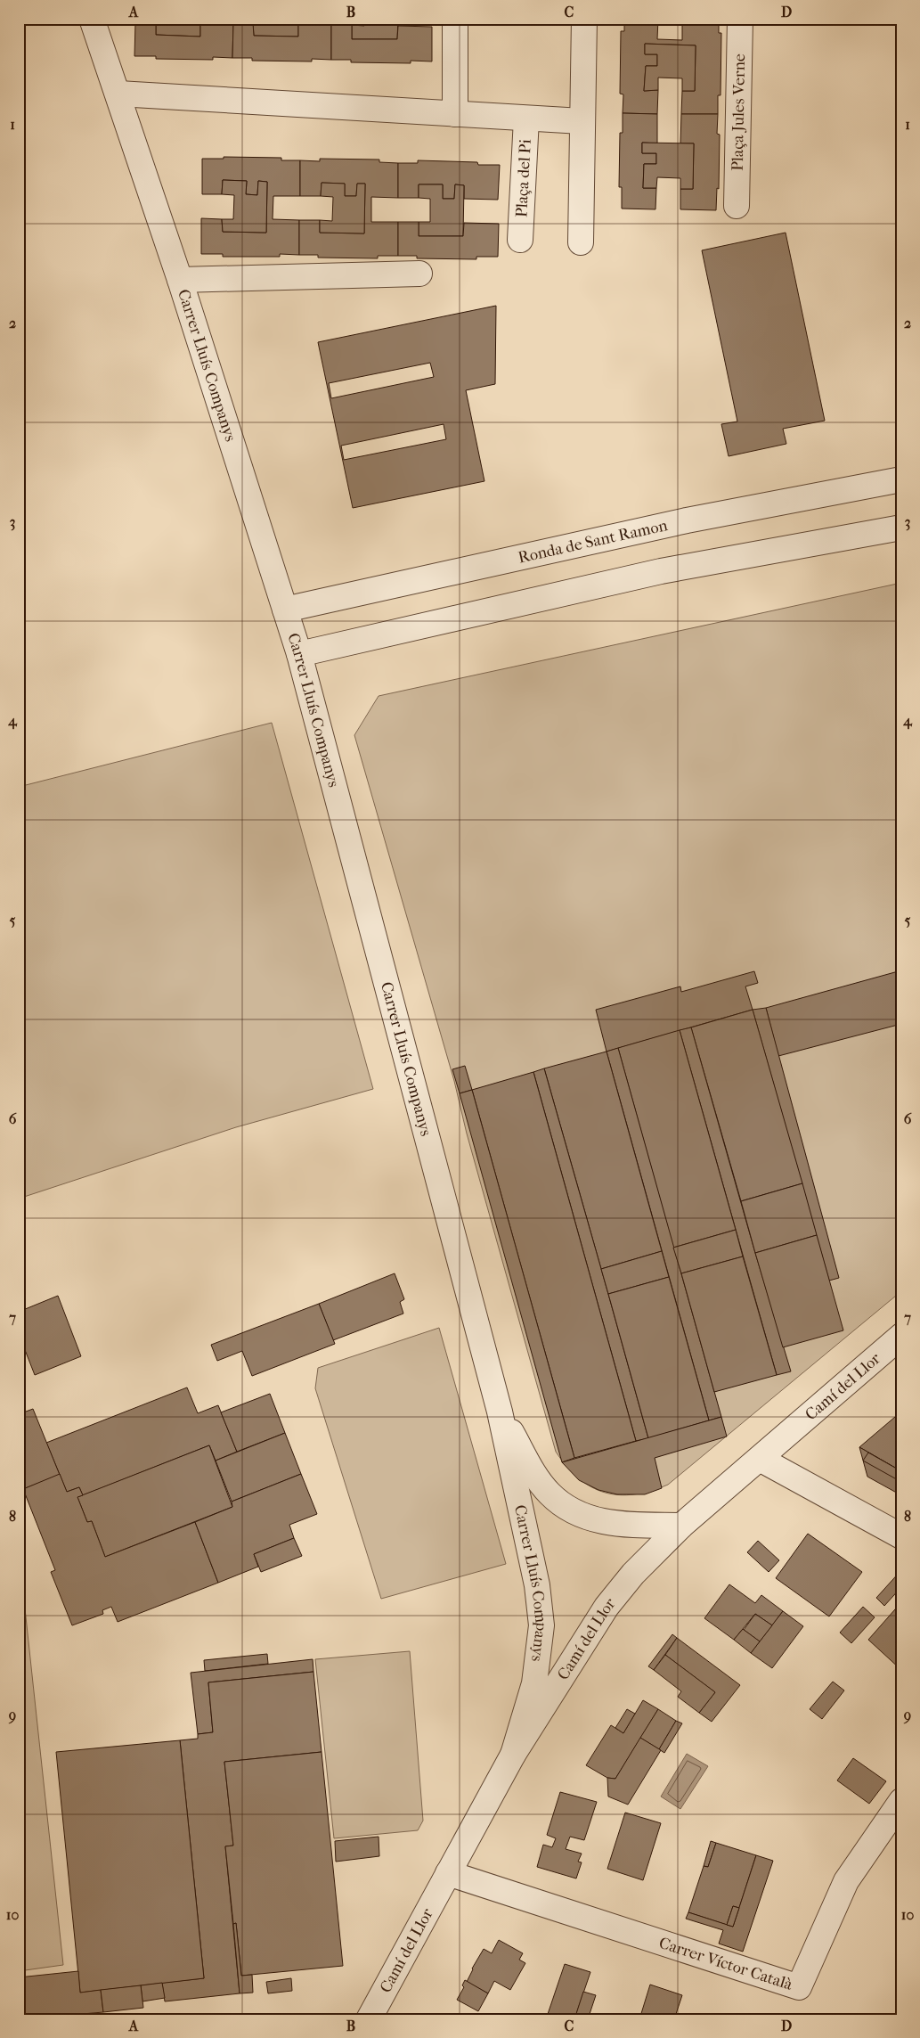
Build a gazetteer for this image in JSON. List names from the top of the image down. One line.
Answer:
{"streets":{"street":["Plaça Jules Verne","Plaça del Pi","Carrer Lluís Companys","Ronda de Sant Ramon","Camí del Llor","Carrer Víctor Català"]},"crossings":[["Plaça del Pi","Carrer Lluís Companys"],["Carrer Lluís Companys","Ronda de Sant Ramon"],["Carrer Lluís Companys","Camí del Llor"],["Camí del Llor","Carrer Víctor Català"]],"grid":{"columns":["A","B","C","D"],"rows":["1","2","3","4","5","6","7","8","9","10"]}}
